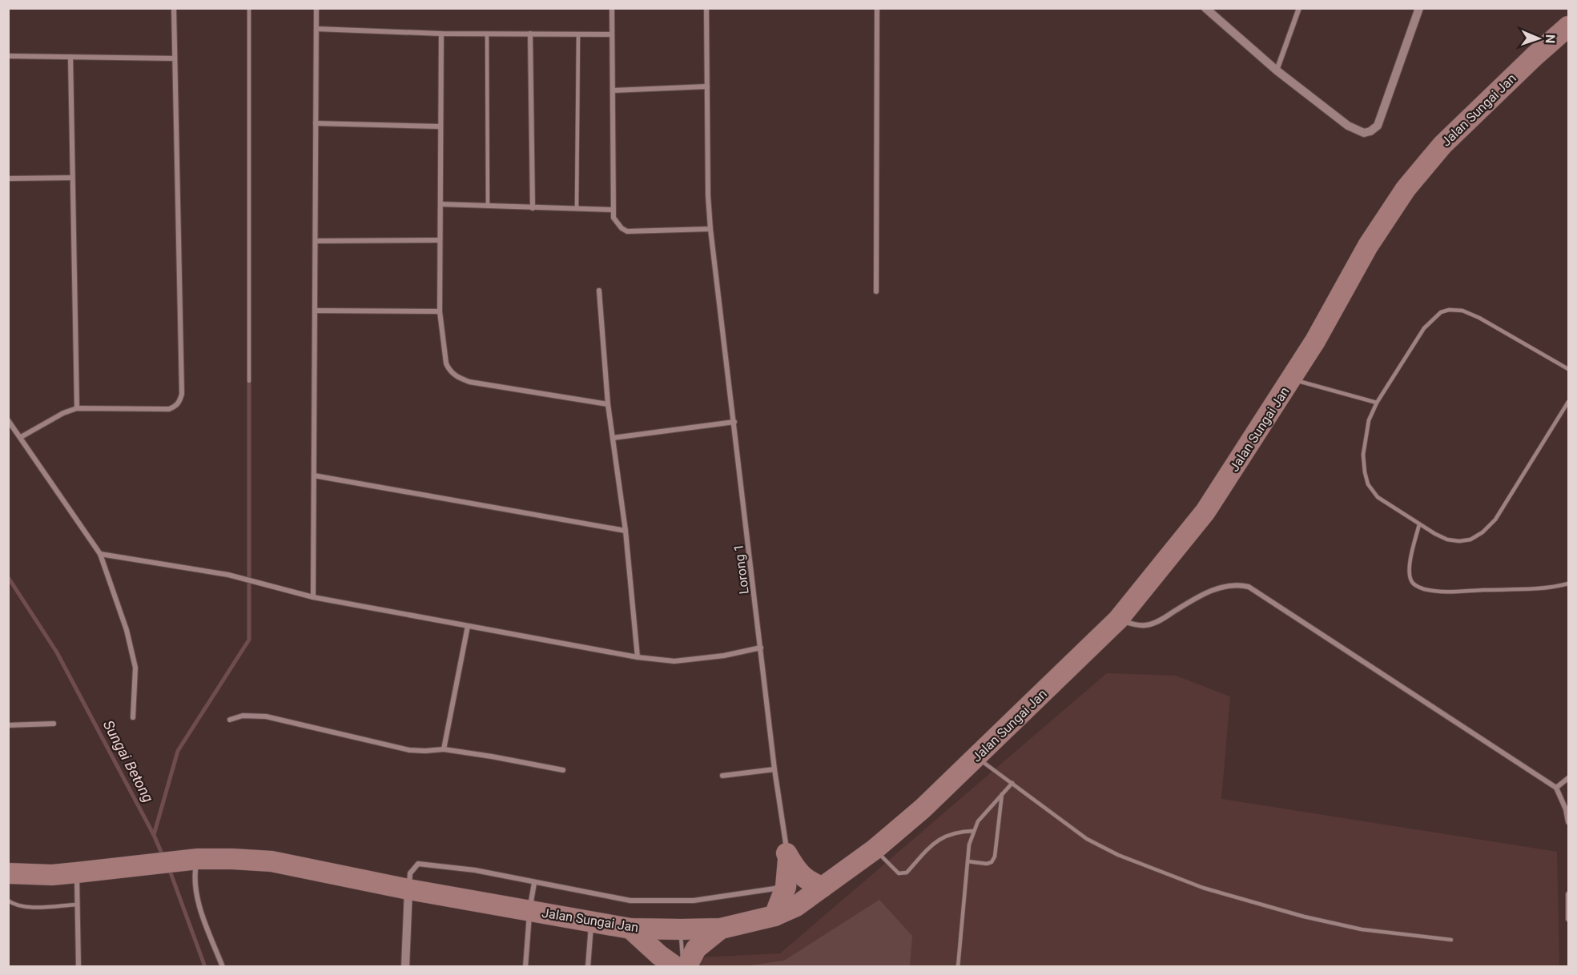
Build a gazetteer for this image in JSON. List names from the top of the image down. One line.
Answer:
{"streets":{"main road":["Jalan Sungai Jan"],"street":["Lorong 1"]},"water":["Sungai Betong"],"north":"right"}
